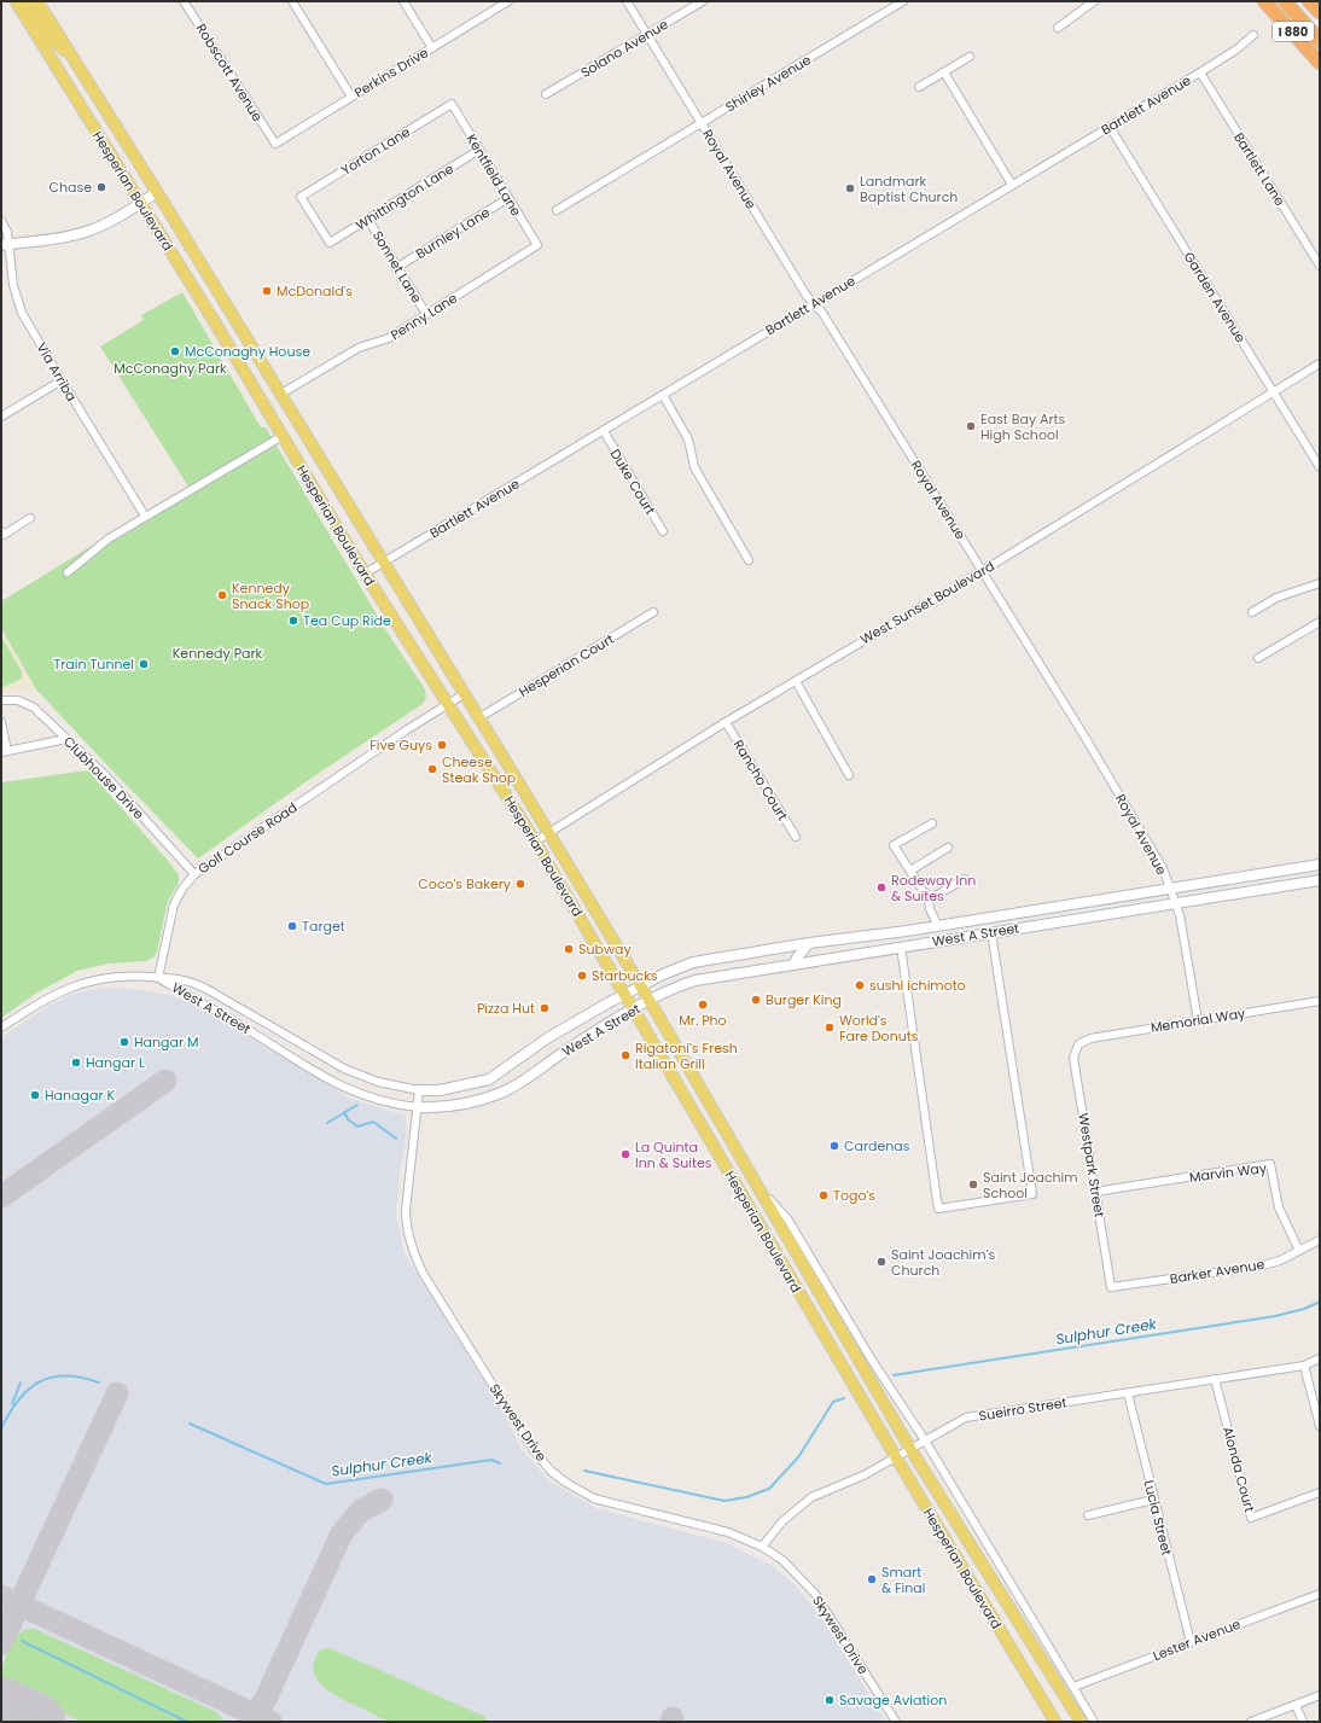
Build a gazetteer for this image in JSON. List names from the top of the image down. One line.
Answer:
{"streets":{"highway":["I 880"],"main road":["Hesperian Boulevard","West A Street"],"street":["Solano Avenue","Robscott Avenue","Perkins Drive","Shirley Avenue","Bartlett Avenue","Yorton Lane","Royal Avenue","Bartlett Lane","Kentfield Lane","Whittington Lane","Burnley Lane","Sonnet Lane","Garden Avenue","Penny Lane","Via Arriba","Duke Court","West Sunset Boulevard","Hesperian Court","Clubhouse Drive","Rancho Court","Golf Course Road","Memorial Way","Westpark Street","Marvin Way","Barker Avenue","Sueirro Street","Skywest Drive","Alonda Court","Lucia Street","Lester Avenue"]},"crossings":[["Solano Avenue","Royal Avenue"],["Robscott Avenue","Perkins Drive"],["Shirley Avenue","Royal Avenue"],["Bartlett Avenue","Royal Avenue"],["Bartlett Avenue","Bartlett Lane"],["Bartlett Avenue","Hesperian Boulevard"],["Bartlett Avenue","Garden Avenue"],["Bartlett Avenue","Duke Court"],["Yorton Lane","Kentfield Lane"],["Yorton Lane","Whittington Lane"],["Royal Avenue","West Sunset Boulevard"],["Royal Avenue","West A Street"],["Royal Avenue","Memorial Way"],["Kentfield Lane","Whittington Lane"],["Kentfield Lane","Burnley Lane"],["Kentfield Lane","Penny Lane"],["Hesperian Boulevard","Penny Lane"],["Hesperian Boulevard","West Sunset Boulevard"],["Hesperian Boulevard","Hesperian Court"],["Hesperian Boulevard","Golf Course Road"],["Hesperian Boulevard","West A Street"],["Hesperian Boulevard","Sueirro Street"],["Hesperian Boulevard","Lester Avenue"],["Whittington Lane","Sonnet Lane"],["Burnley Lane","Sonnet Lane"],["Sonnet Lane","Penny Lane"],["Garden Avenue","West Sunset Boulevard"],["West Sunset Boulevard","Rancho Court"],["Clubhouse Drive","Golf Course Road"],["Golf Course Road","West A Street"],["West A Street","Skywest Drive"],["Memorial Way","Westpark Street"],["Westpark Street","Marvin Way"],["Westpark Street","Barker Avenue"],["Marvin Way","Barker Avenue"],["Sueirro Street","Skywest Drive"],["Sueirro Street","Alonda Court"],["Sueirro Street","Lucia Street"],["Lucia Street","Lester Avenue"]],"water":["Sulphur Creek"],"parks":["McConaghy Park","Kennedy Park"],"places":["Chase","Landmark Baptist Church","McDonald's","McConaghy House","East Bay Arts High School","Kennedy Snack Shop","Tea Cup Ride","Train Tunnel","Five Guys","Cheese Steak Shop","Coco's Bakery","Rodeway Inn & Suites","Target","Subway","Starbucks","sushi ichimoto","Burger King","Mr. Pho","Pizza Hut","World's Fare Donuts","Hangar M","Rigatoni's Fresh Italian Grill","Hangar L","Hanagar K","Cardenas","La Quinta Inn & Suites","Saint Joachim School","Togo's","Saint Joachim's Church","Smart & Final","Savage Aviation"]}
